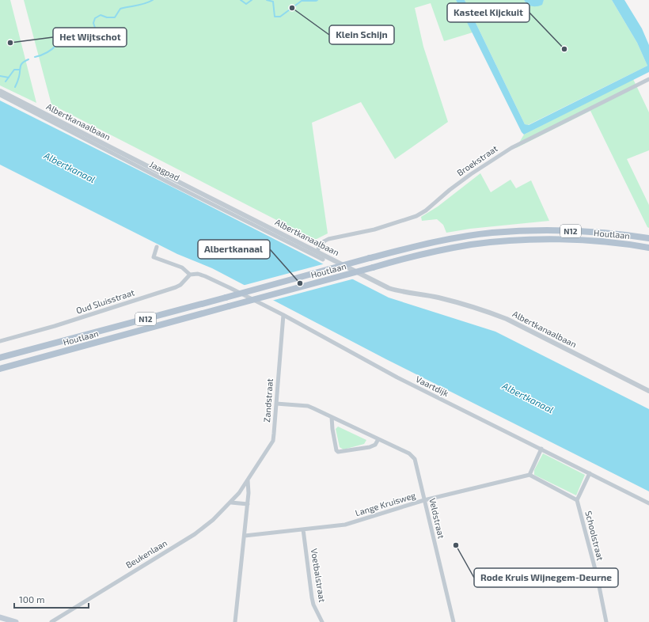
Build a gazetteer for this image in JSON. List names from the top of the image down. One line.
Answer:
{"streets":{"main road":["N12","Houtlaan"],"street":["Albertkanaalbaan","Broekstraat","Jaagpad","Oud Sluisstraat","Vaartdijk","Zandstraat","Lange Kruisweg","Veldstraat","Schoolstraat","Beukenlaan","Voetbalstraat"]},"crossings":[["Albertkanaalbaan","Broekstraat"],["Albertkanaalbaan","Jaagpad"],["Oud Sluisstraat","Vaartdijk"],["Vaartdijk","Zandstraat"],["Zandstraat","Veldstraat"],["Zandstraat","Beukenlaan"],["Lange Kruisweg","Veldstraat"],["Lange Kruisweg","Voetbalstraat"]],"water":["Albertkanaal"],"places":["Klein Schijn","Het Wijtschot","Kasteel Kijckuit","Albertkanaal","Rode Kruis Wijnegem-Deurne"],"scale_bar":"100 m"}
